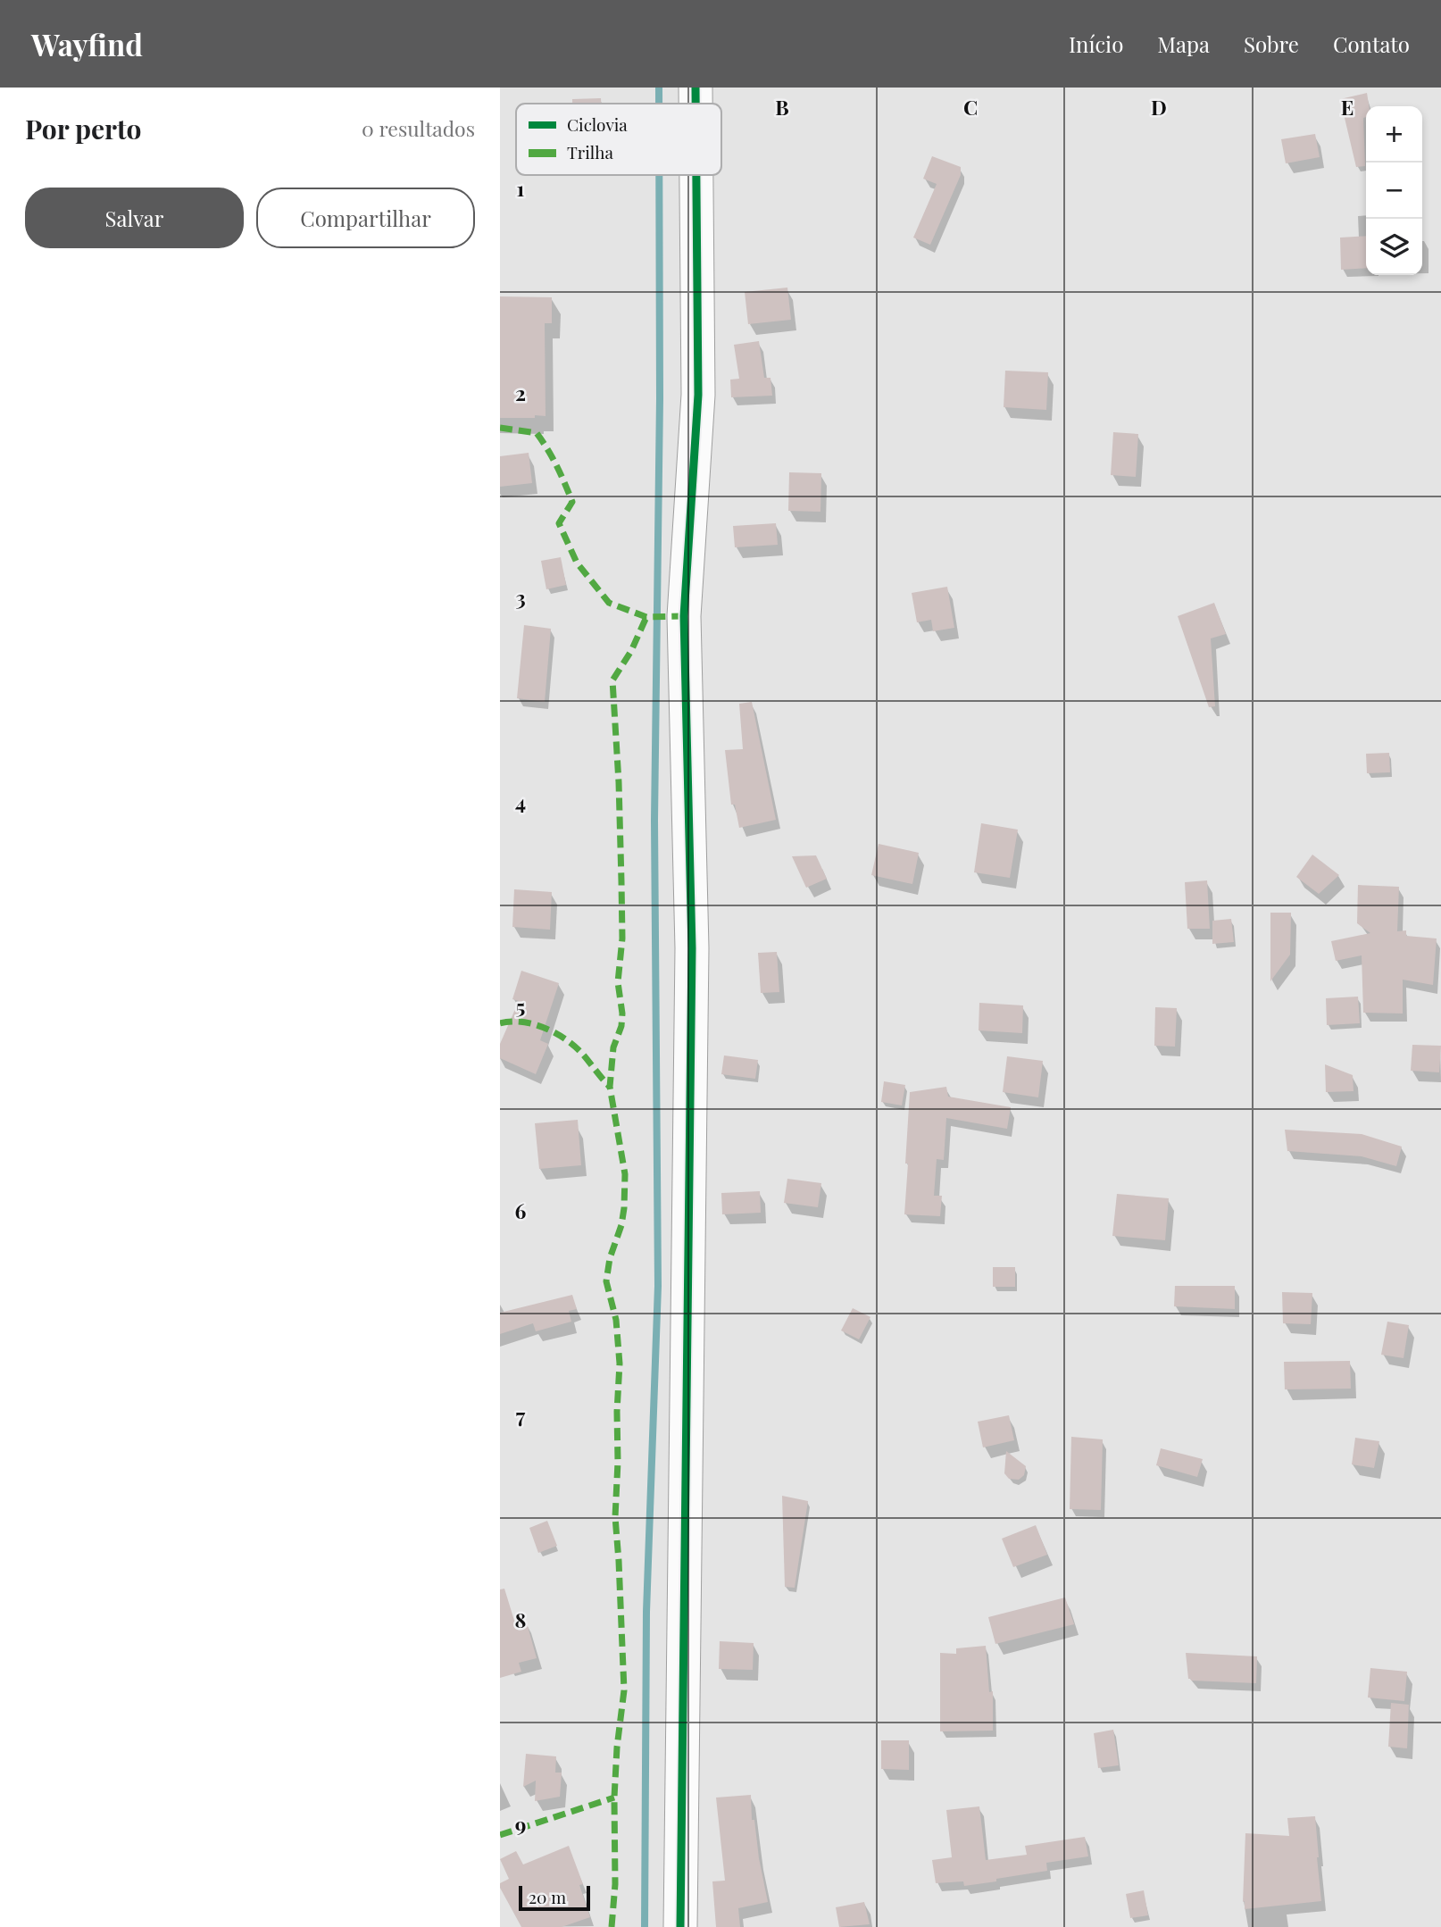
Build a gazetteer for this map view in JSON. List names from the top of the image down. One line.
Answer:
{"legend":["Ciclovia","Trilha"],"scale_bar":"20 m","page":{"header":"Wayfind","nav":["Início","Mapa","Sobre","Contato"],"heading":["Por perto","0 resultados"],"map_buttons":["+","−"],"buttons":["Salvar","Compartilhar"],"scale":"20 m"},"grid":{"columns":["B","C","D","E"],"rows":["1","2","3","4","5","6","7","8","9"]}}
